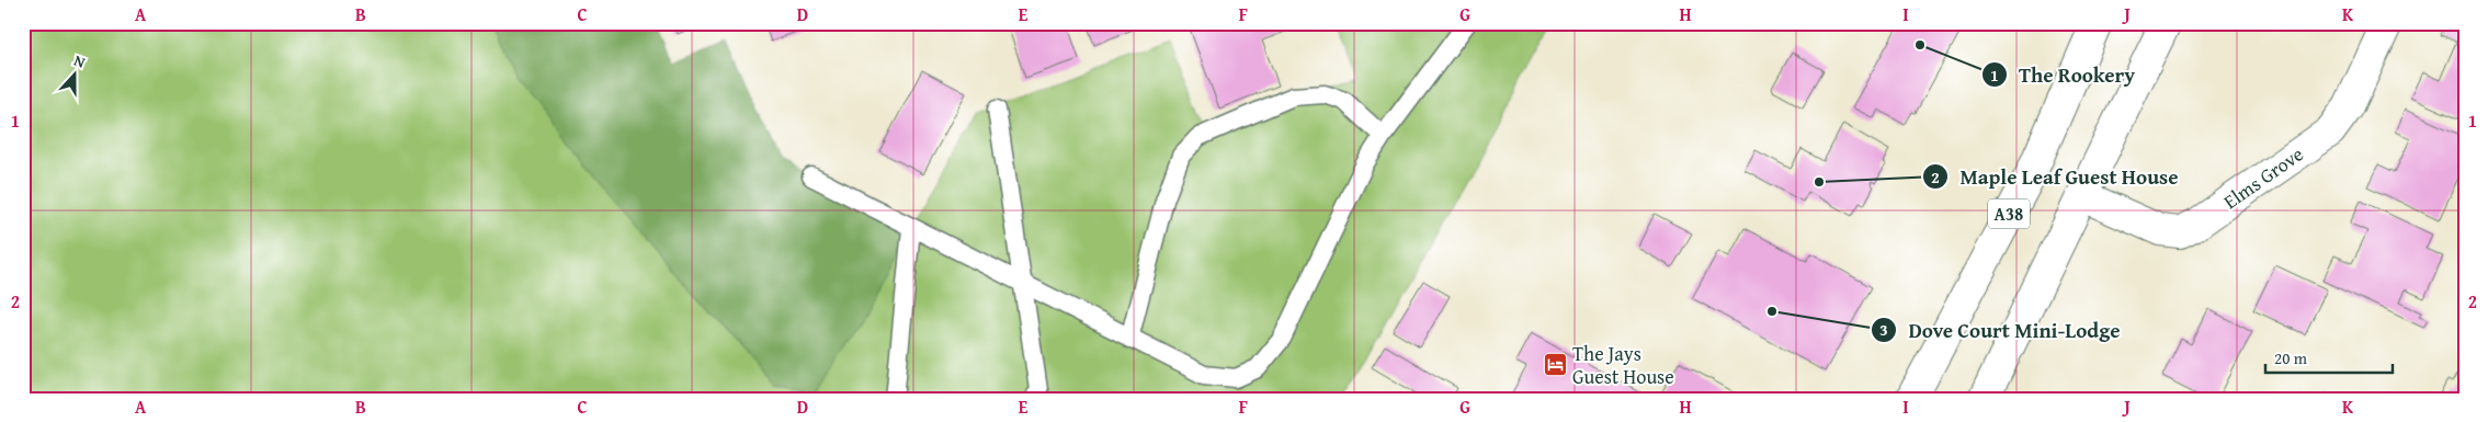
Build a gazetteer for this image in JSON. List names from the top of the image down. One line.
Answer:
{"streets":{"main road":["Elms Grove","A38"]},"places":{"other":["The Rookery","Maple Leaf Guest House","Dove Court Mini-Lodge"],"hotel":["The Jays Guest House"]},"scale_bar":"20 m","north":"top","grid":{"columns":["A","B","C","D","E","F","G","H","I","J","K"],"rows":["1","2"]}}
